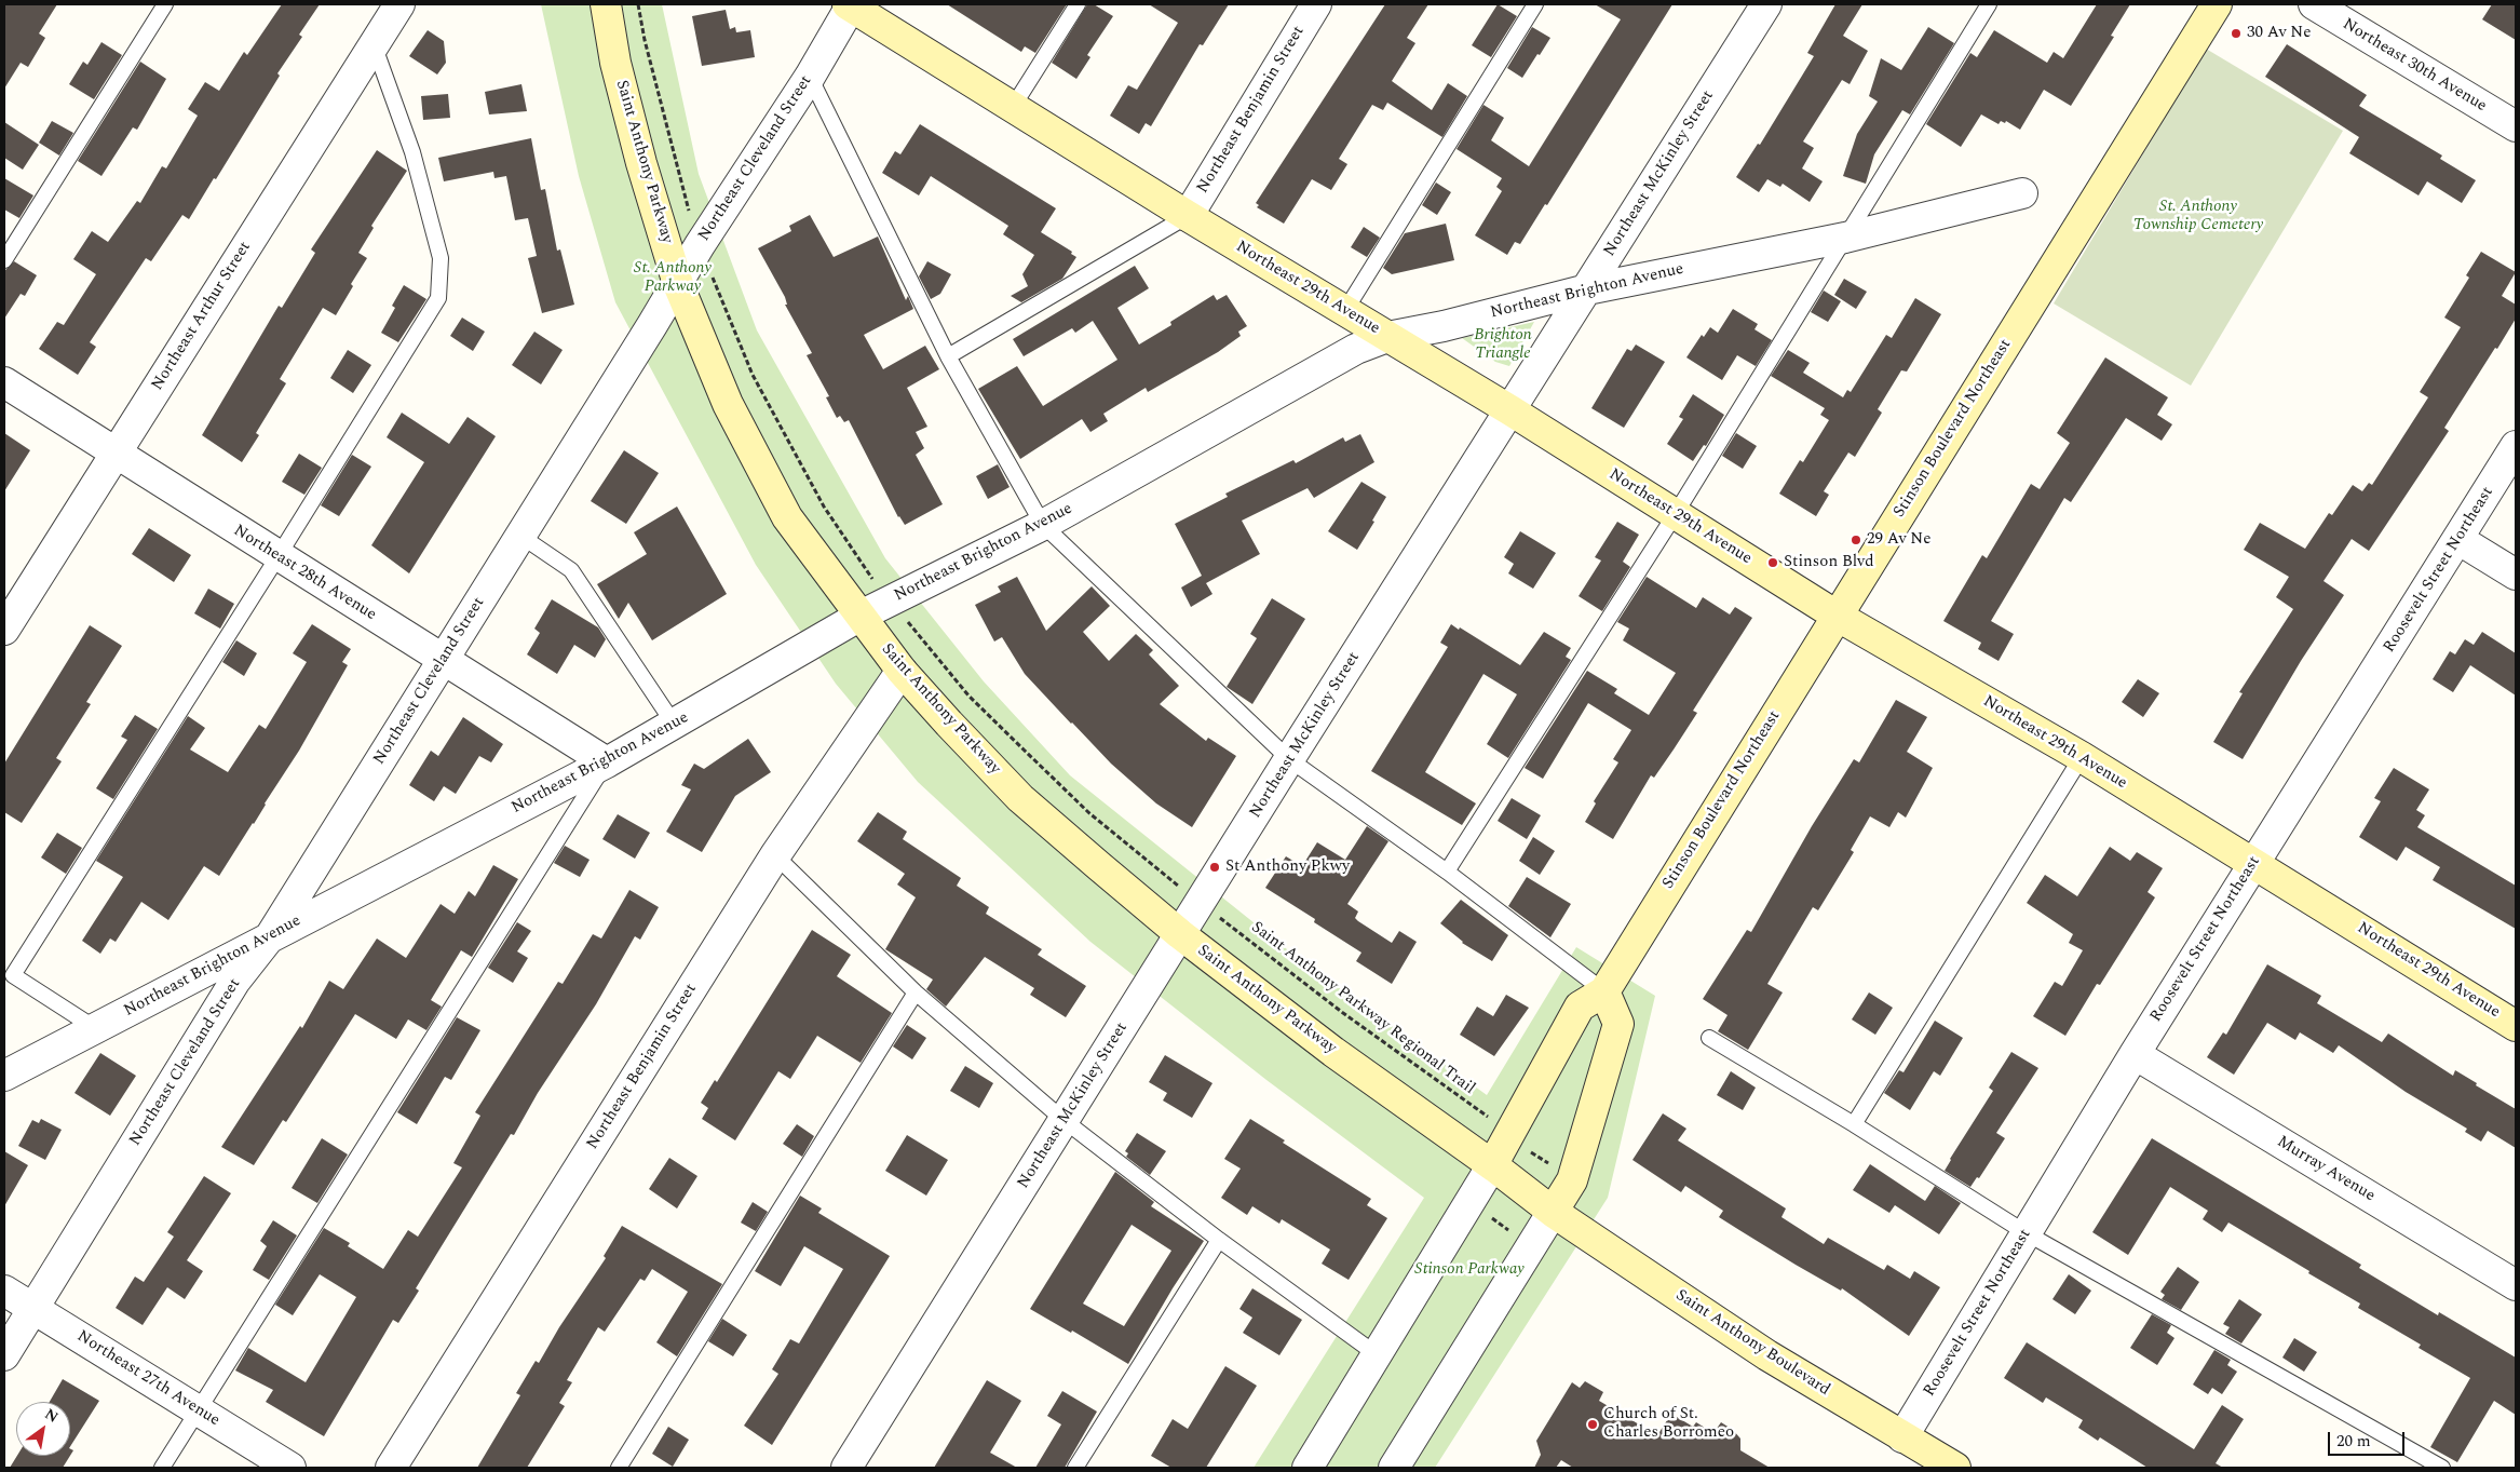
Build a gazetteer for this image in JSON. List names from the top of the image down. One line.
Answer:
{"streets":{"street":["Northeast 30th Avenue","Northeast Benjamin Street","Northeast Cleveland Street","Saint Anthony Parkway","Northeast McKinley Street","Northeast 29th Avenue","Northeast Brighton Avenue","Northeast Arthur Street","Stinson Boulevard Northeast","Roosevelt Street Northeast","Northeast 28th Avenue","Murray Avenue","Saint Anthony Boulevard","Northeast 27th Avenue"],"path":["Saint Anthony Parkway Regional Trail"]},"crossings":[["Northeast Benjamin Street","Saint Anthony Parkway"],["Northeast Benjamin Street","Northeast 29th Avenue"],["Northeast Cleveland Street","Saint Anthony Parkway"],["Northeast Cleveland Street","Northeast 29th Avenue"],["Northeast Cleveland Street","Northeast Brighton Avenue"],["Northeast Cleveland Street","Northeast 28th Avenue"],["Northeast Cleveland Street","Northeast 27th Avenue"],["Saint Anthony Parkway","Northeast McKinley Street"],["Saint Anthony Parkway","Northeast Brighton Avenue"],["Saint Anthony Parkway","Stinson Boulevard Northeast"],["Saint Anthony Parkway","Saint Anthony Boulevard"],["Northeast McKinley Street","Northeast 29th Avenue"],["Northeast McKinley Street","Northeast Brighton Avenue"],["Northeast 29th Avenue","Northeast Brighton Avenue"],["Northeast 29th Avenue","Stinson Boulevard Northeast"],["Northeast 29th Avenue","Roosevelt Street Northeast"],["Northeast Brighton Avenue","Northeast 28th Avenue"],["Northeast Arthur Street","Northeast 28th Avenue"],["Roosevelt Street Northeast","Murray Avenue"],["Roosevelt Street Northeast","Saint Anthony Boulevard"]],"parks":["St. Anthony Township Cemetery","St. Anthony Parkway","Brighton Triangle","Stinson Parkway"],"places":["30 Av Ne","29 Av Ne","Stinson Blvd","St Anthony Pkwy","Church of St. Charles Borromeo"],"scale_bar":"20 m","north":"top right"}
